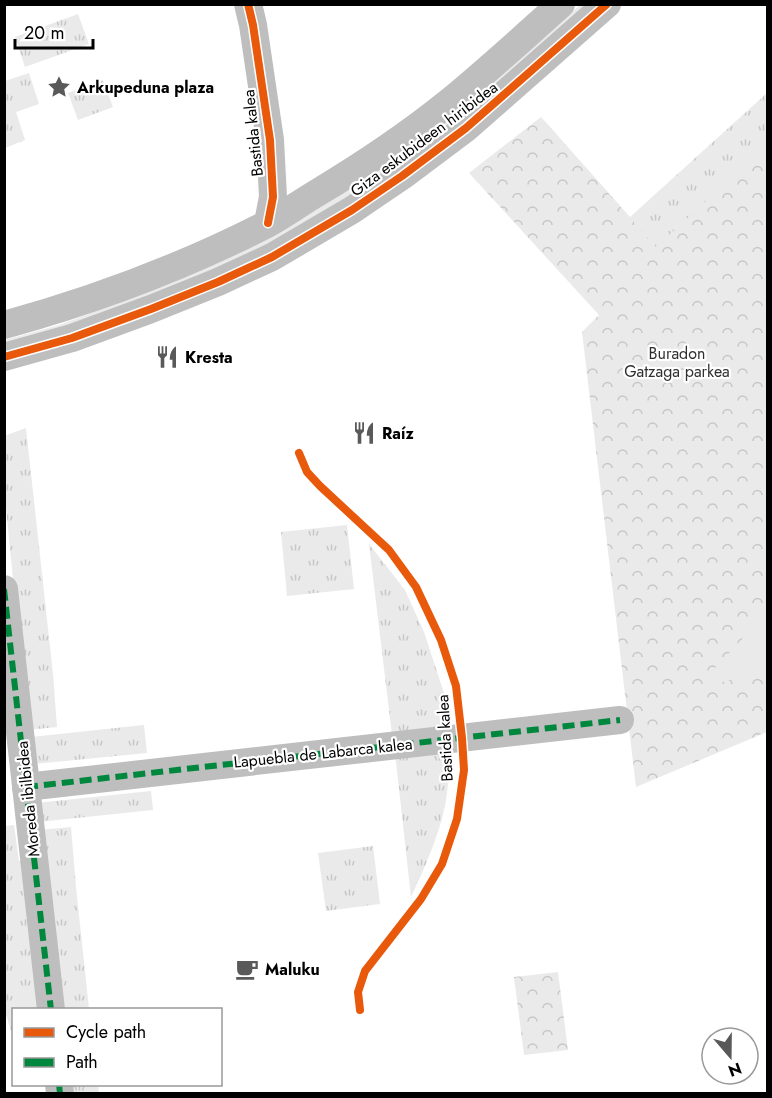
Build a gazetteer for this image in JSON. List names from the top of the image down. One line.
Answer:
{"streets":{"street":["Bastida kalea","Giza eskubideen hiribidea","Lapuebla de Labarca kalea","Moreda ibilbidea"]},"crossings":[["Bastida kalea","Giza eskubideen hiribidea"],["Lapuebla de Labarca kalea","Moreda ibilbidea"]],"parks":["Buradon Gatzaga parkea"],"places":{"place":["Arkupeduna plaza"],"restaurant":["Kresta","Raíz"],"cafe":["Maluku"]},"legend":["Cycle path","Path"],"scale_bar":"20 m","north":"bottom"}
